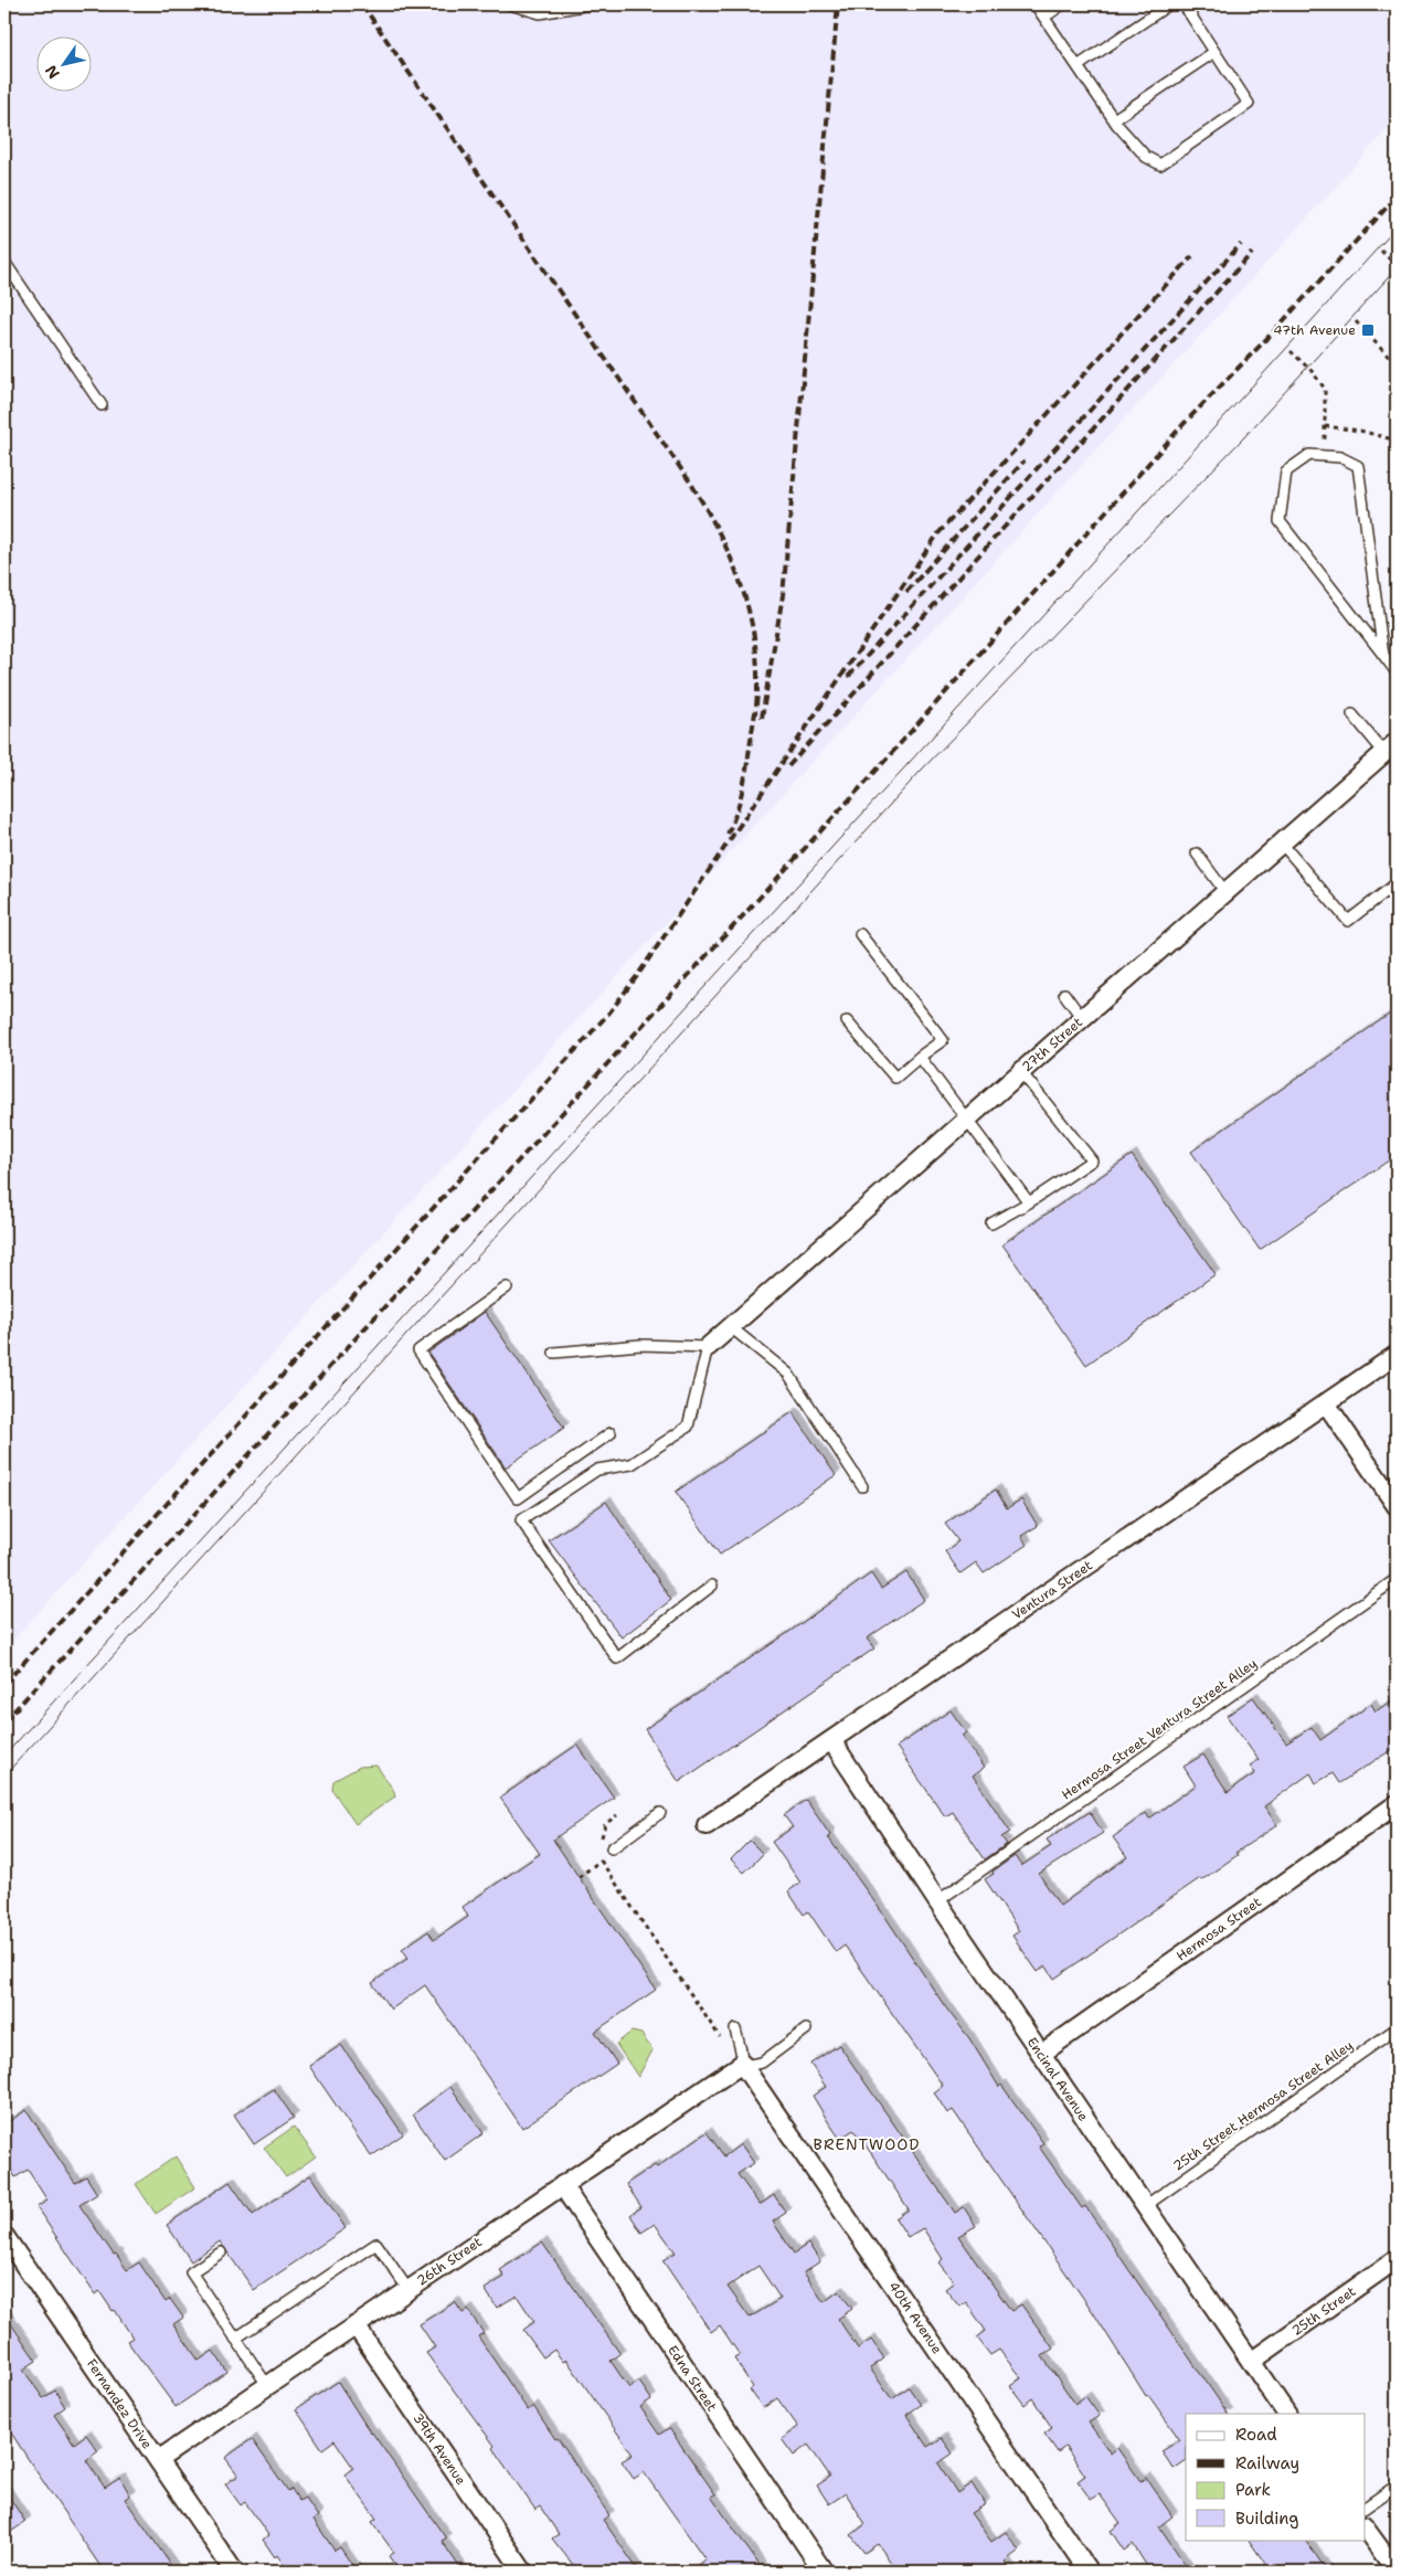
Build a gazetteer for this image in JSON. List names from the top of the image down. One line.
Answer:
{"streets":{"street":["27th Street","Ventura Street","Hermosa Street","Encinal Avenue","26th Street","25th Street","40th Avenue","Edna Street","Fernandez Drive","39th Avenue"],"lane":["Hermosa Street Ventura Street Alley","25th Street Hermosa Street Alley"]},"crossings":[["Ventura Street","Encinal Avenue"],["Hermosa Street Ventura Street Alley","Encinal Avenue"],["Hermosa Street","Encinal Avenue"],["Encinal Avenue","25th Street Hermosa Street Alley"],["Encinal Avenue","25th Street"],["26th Street","40th Avenue"],["26th Street","Edna Street"],["26th Street","Fernandez Drive"],["26th Street","39th Avenue"]],"districts":["BRENTWOOD"],"places":{"transit":["47th Avenue"]},"legend":["Road","Railway","Park","Building"],"north":"bottom left"}
